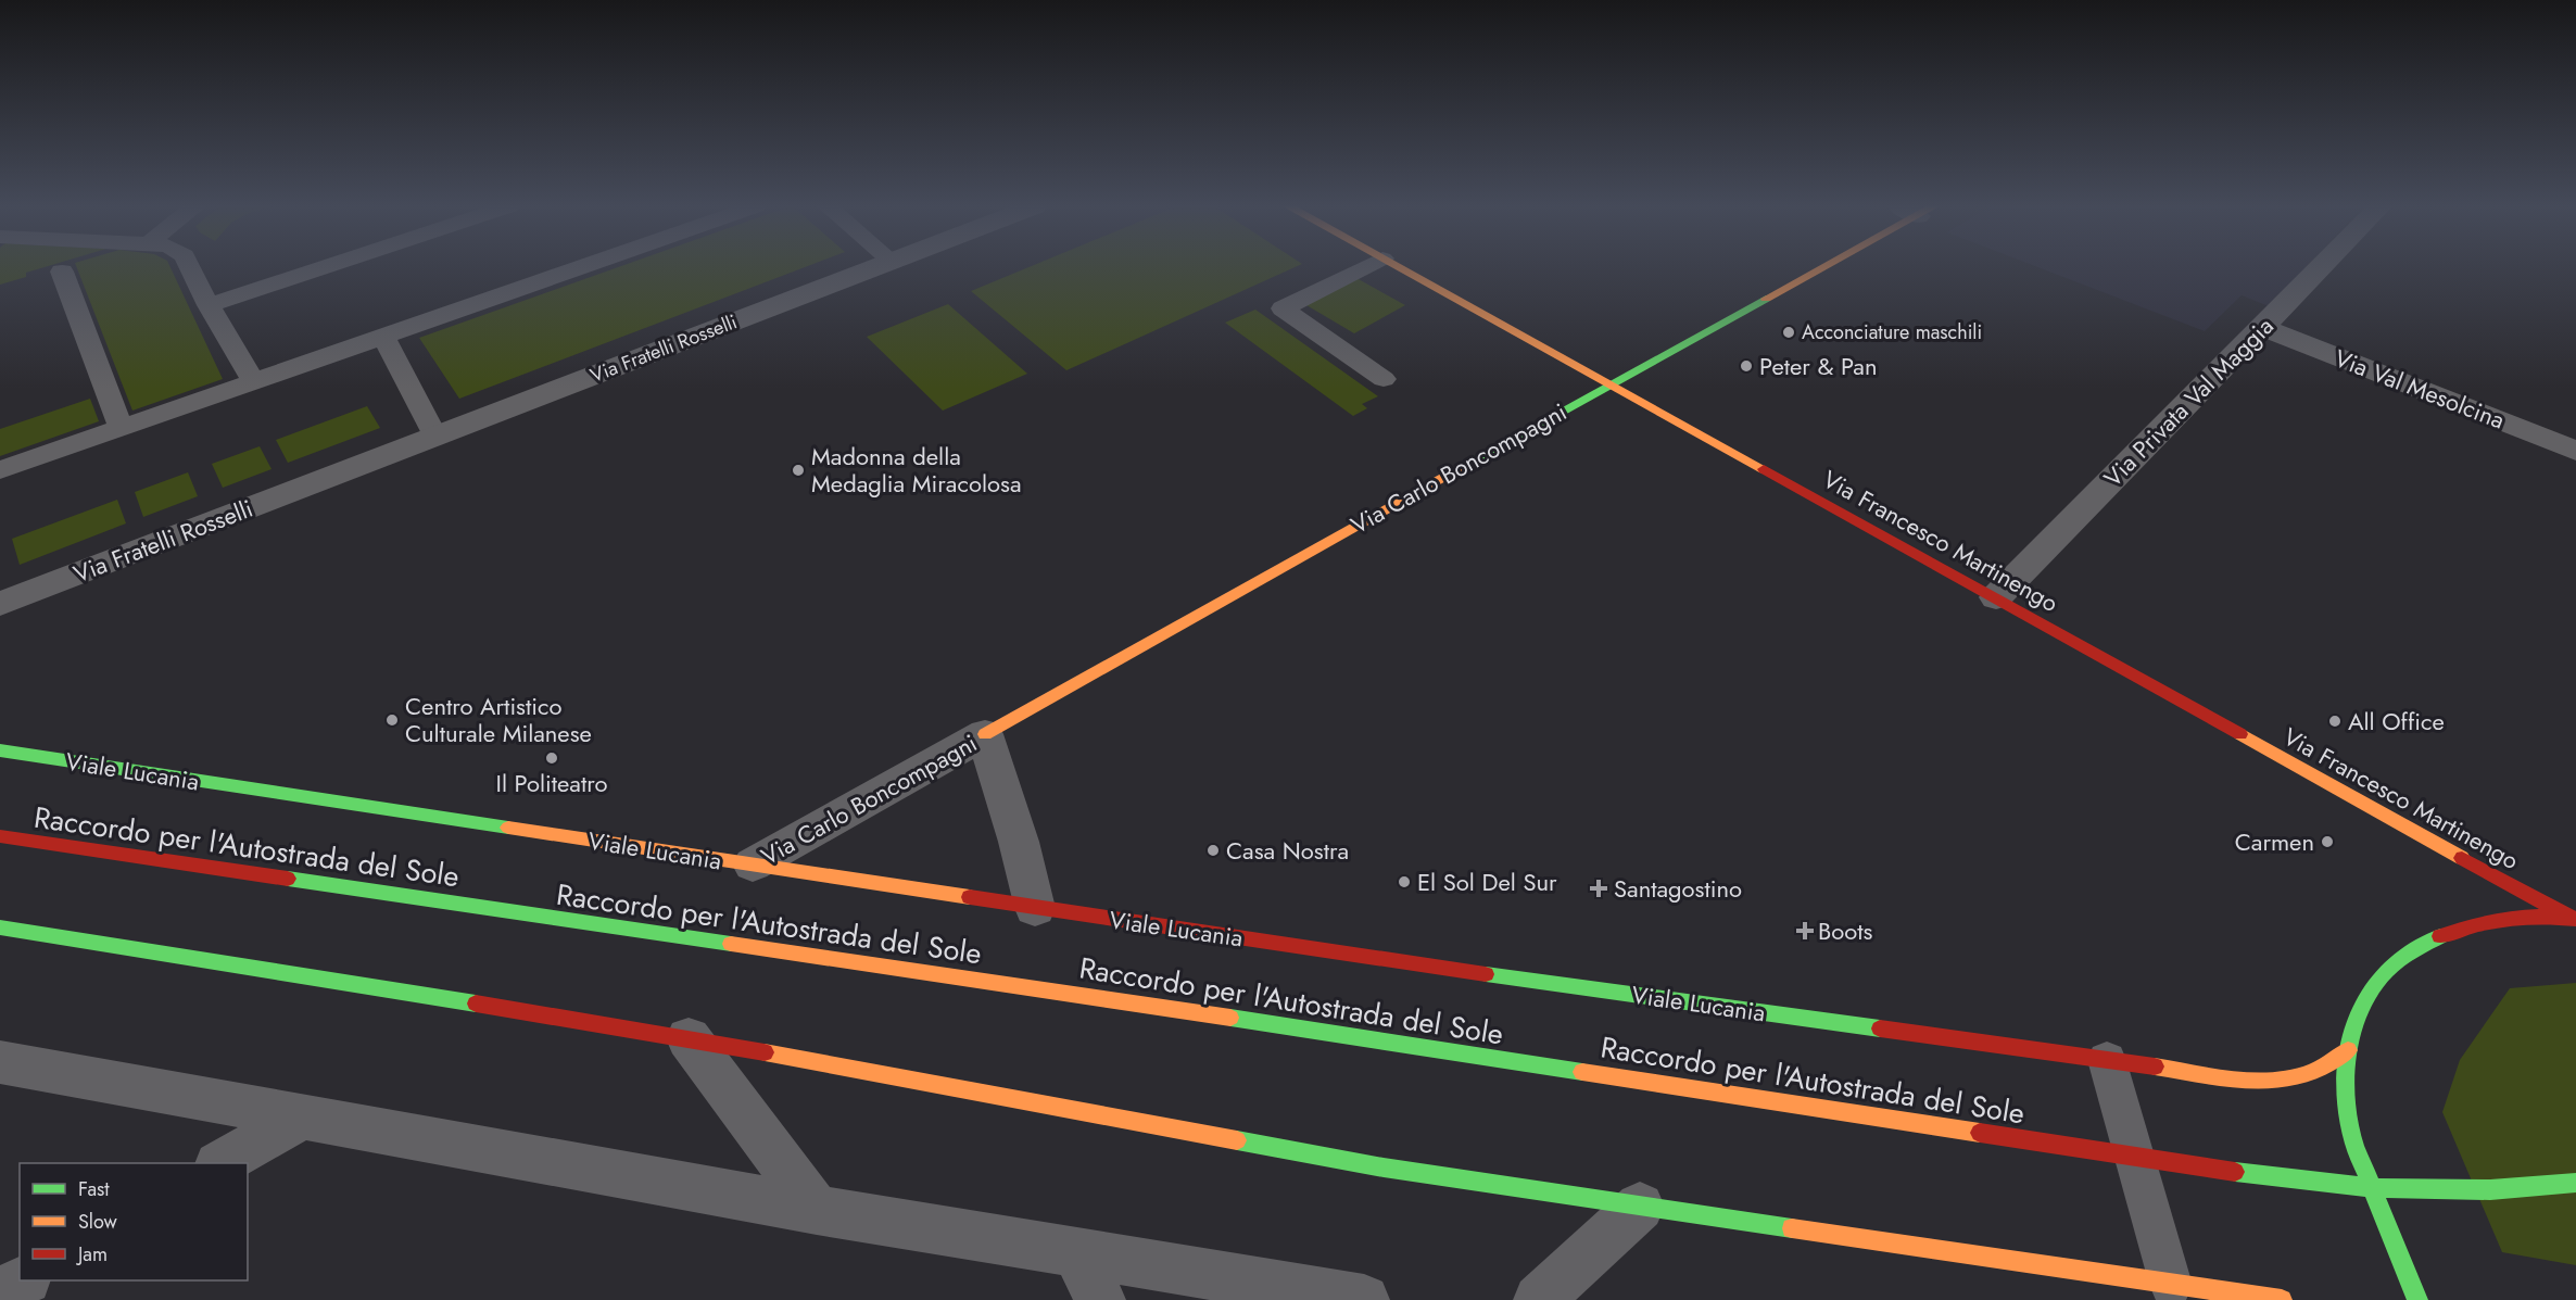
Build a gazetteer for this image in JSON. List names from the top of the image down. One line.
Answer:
{"streets":{"main road":["Via Carlo Boncompagni","Via Francesco Martinengo","Viale Lucania","Raccordo per l'Autostrada del Sole"],"street":["Via Fratelli Rosselli","Via Val Mesolcina","Via Privata Val Maggia"]},"crossings":[["Via Val Mesolcina","Via Privata Val Maggia"],["Via Privata Val Maggia","Via Francesco Martinengo"],["Via Carlo Boncompagni","Via Francesco Martinengo"],["Via Carlo Boncompagni","Viale Lucania"]],"places":{"other":["Acconciature maschili","Peter & Pan","Madonna della Medaglia Miracolosa","Centro Artistico Culturale Milanese","All Office","Il Politeatro","Carmen","Casa Nostra","El Sol Del Sur"],"health":["Santagostino","Boots"]},"legend":["Fast","Slow","Jam"]}
